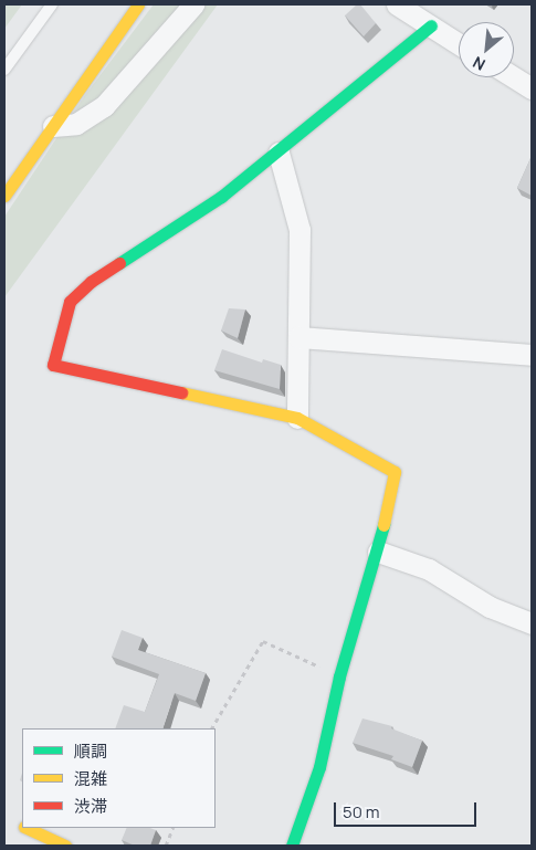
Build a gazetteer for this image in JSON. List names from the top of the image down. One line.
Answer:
{"legend":["順調","混雑","渋滞"],"scale_bar":"50 m","north":"bottom left"}
